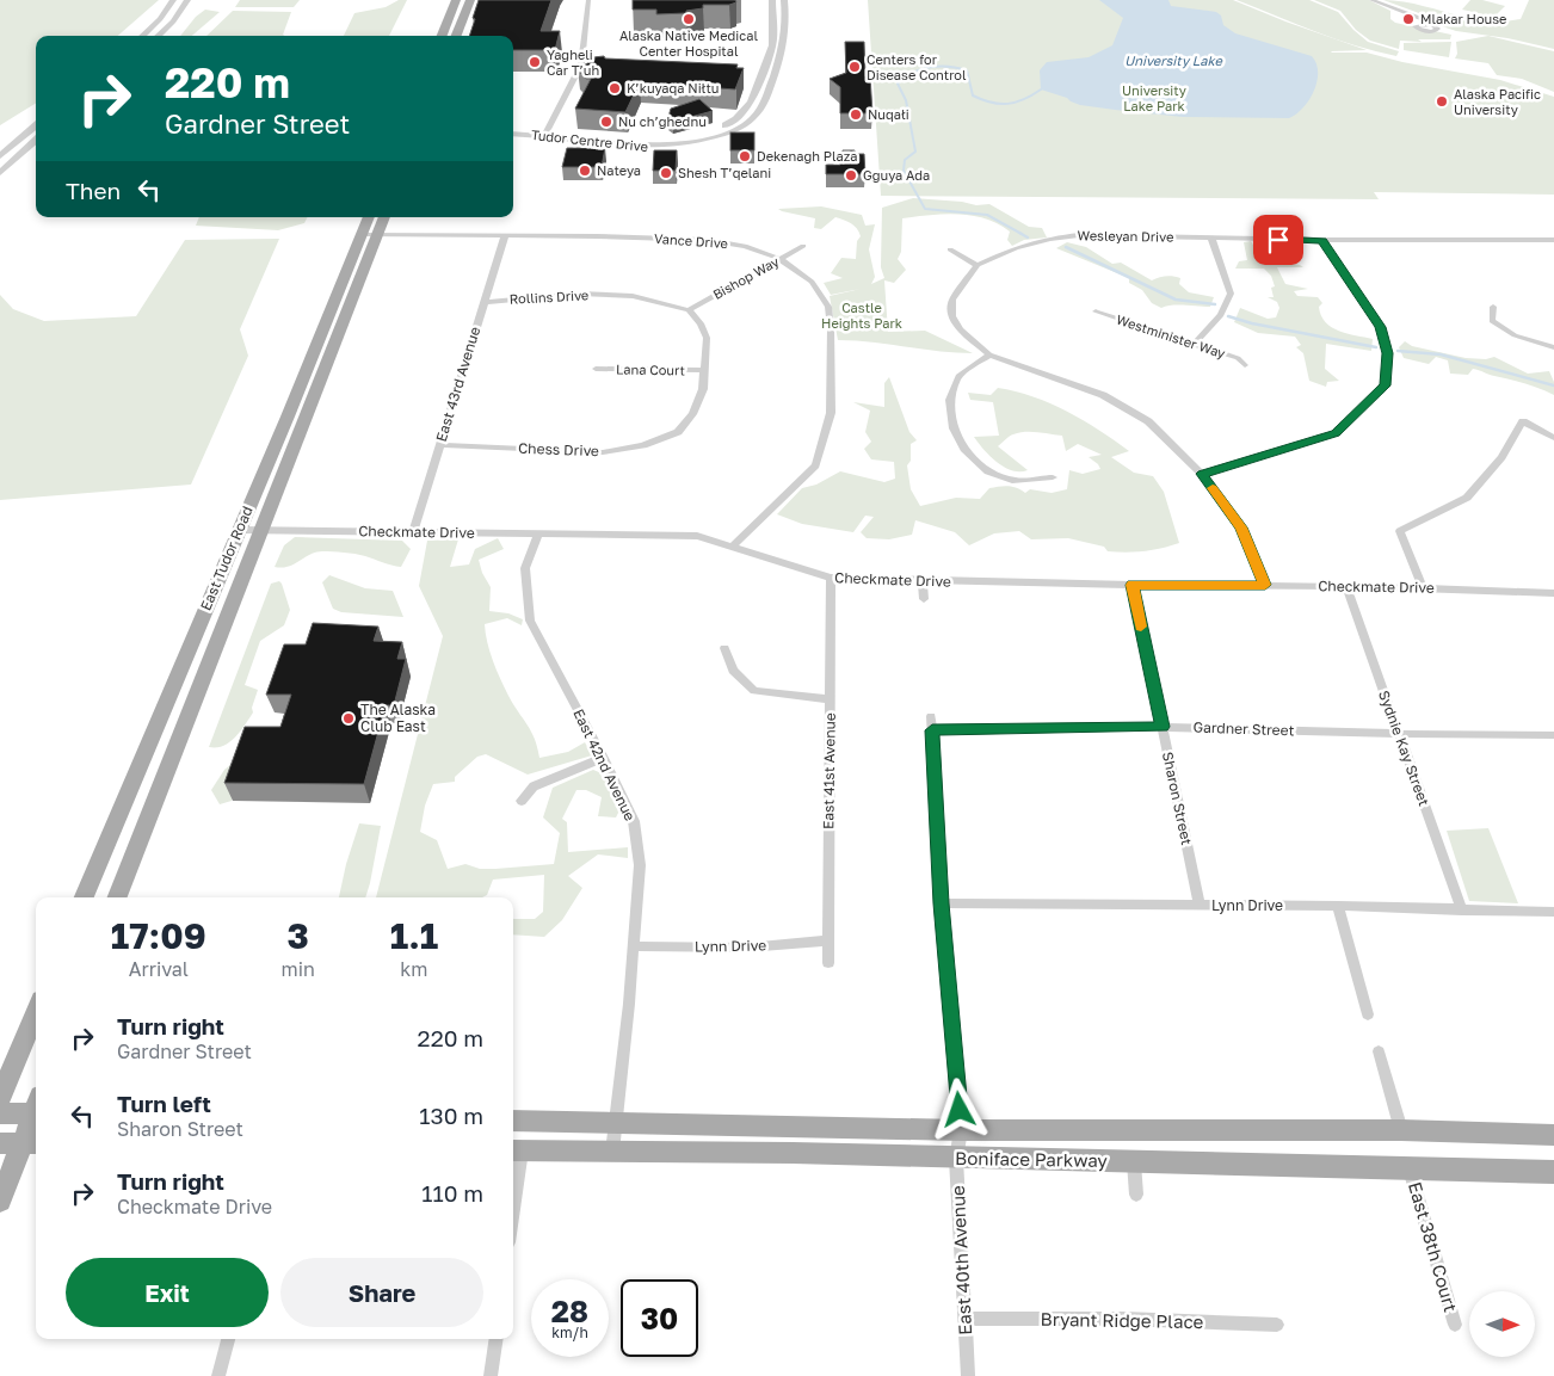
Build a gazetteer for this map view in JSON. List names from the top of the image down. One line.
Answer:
{"streets":{"main road":["East Tudor Road","Boniface Parkway"],"street":["Tudor Centre Drive","Wesleyan Drive","Vance Drive","Bishop Way","Rollins Drive","Westminister Way","Lana Court","East 43rd Avenue","Chess Drive","Checkmate Drive","Gardner Street","Sydnie Kay Street","East 42nd Avenue","East 41st Avenue","Sharon Street","Lynn Drive","East 38th Court","East 40th Avenue","Bryant Ridge Place"]},"crossings":[["Vance Drive","Bishop Way"],["Vance Drive","East 43rd Avenue"],["Vance Drive","Checkmate Drive"],["Vance Drive","East Tudor Road"],["Bishop Way","Rollins Drive"],["Rollins Drive","East 43rd Avenue"],["Lana Court","Chess Drive"],["East 43rd Avenue","Chess Drive"],["East 43rd Avenue","Checkmate Drive"],["Checkmate Drive","East Tudor Road"],["Checkmate Drive","Sydnie Kay Street"],["Checkmate Drive","East 42nd Avenue"],["Checkmate Drive","East 41st Avenue"],["Checkmate Drive","Sharon Street"],["Gardner Street","Sydnie Kay Street"],["Gardner Street","Sharon Street"],["Gardner Street","East 40th Avenue"],["Sydnie Kay Street","Lynn Drive"],["East 42nd Avenue","Lynn Drive"],["East 42nd Avenue","Boniface Parkway"],["East 41st Avenue","Lynn Drive"],["Sharon Street","Lynn Drive"],["Lynn Drive","East 40th Avenue"],["Boniface Parkway","East 38th Court"],["Boniface Parkway","East 40th Avenue"],["East 40th Avenue","Bryant Ridge Place"]],"water":["University Lake"],"parks":["University Lake Park","Castle Heights Park"],"places":["Alaska Native Medical Center Hospital","Mlakar House","Yagheli Car T’uh","Centers for Disease Control","K’kuyaqa Niłtu","Alaska Pacific University","Nuqałi","Nu ch’ghednu","Dekenagh Plaza","Nateya","Shesh T’qelani","Gguya Ada","The Alaska Club East"],"north":"right","page":{"turn":["220 m","Gardner Street"],"then":"Then","eta":["17:09","Arrival","3","min","1.1","km"],"list":[{"name":"Turn right","note":"Gardner Street","value":"220 m"},{"name":"Turn left","note":"Sharon Street","value":"130 m"},{"name":"Turn right","note":"Checkmate Drive","value":"110 m"}],"buttons":["Exit","Share"],"speed":"28 km/h","limit":"30"}}
